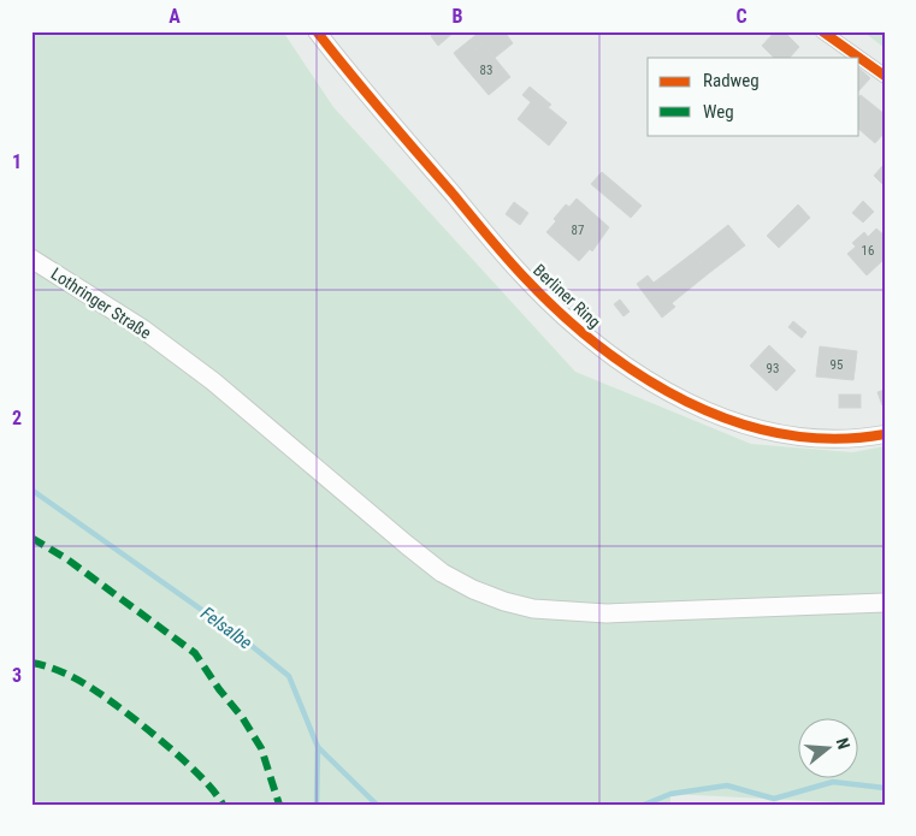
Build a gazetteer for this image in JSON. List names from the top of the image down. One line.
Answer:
{"streets":{"main road":["Lothringer Straße"],"street":["Berliner Ring"]},"water":["Felsalbe"],"house_numbers":["83","87","16","95","93"],"legend":["Radweg","Weg"],"north":"right","grid":{"columns":["A","B","C"],"rows":["1","2","3"]}}
